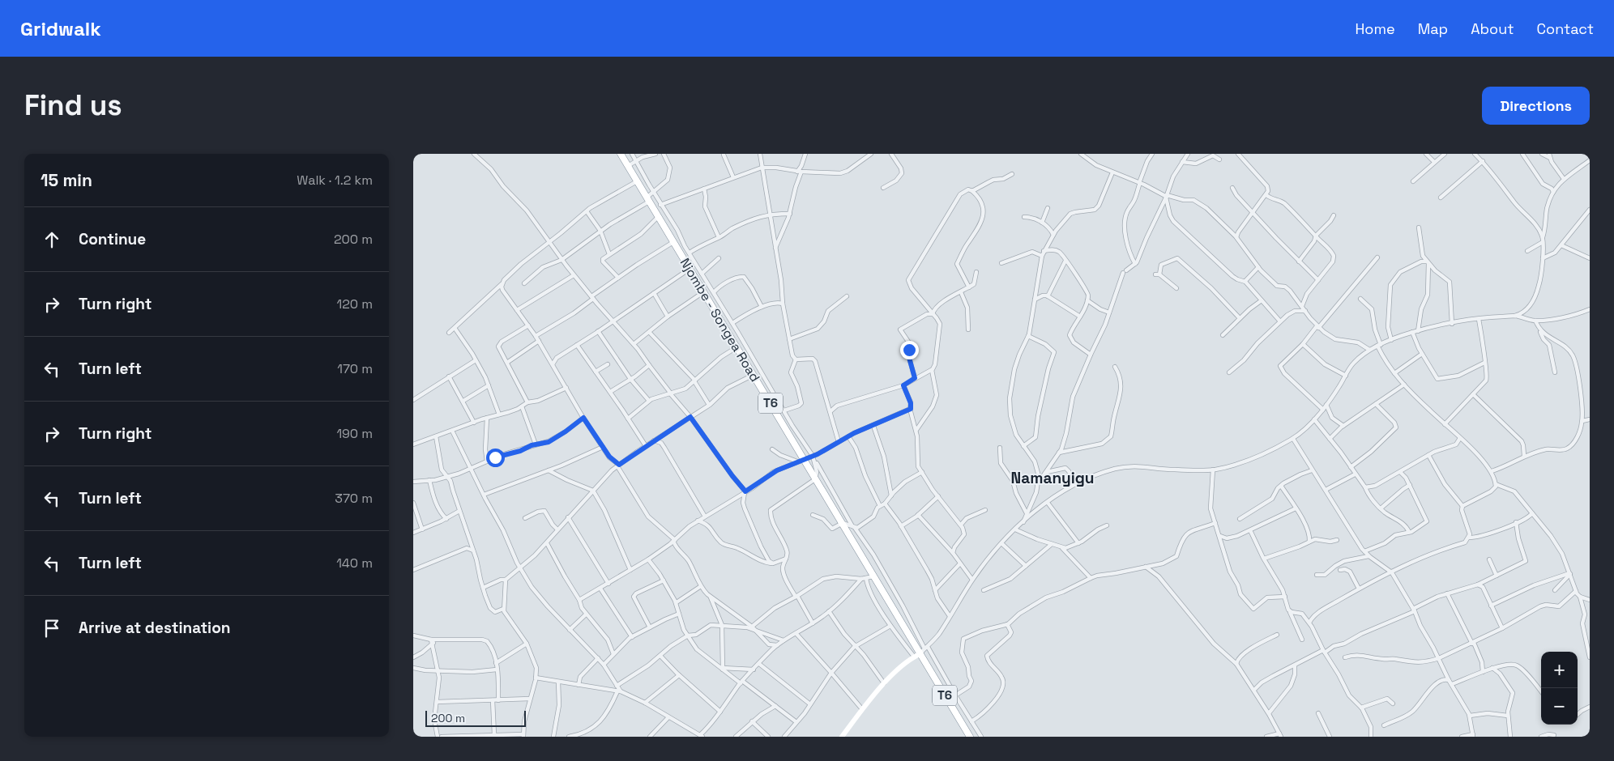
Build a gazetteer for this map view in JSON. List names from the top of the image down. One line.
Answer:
{"streets":{"highway":["Njombe - Songea Road","T6"]},"crossings":[["Njombe - Songea Road","T6"]],"districts":["Namanyigu"],"scale_bar":"200 m","page":{"header":"Gridwalk","nav":["Home","Map","About","Contact"],"buttons":"Directions","title":"Find us","heading":["15 min","Walk · 1.2 km"],"list":[["Continue","200 m"],["Turn right","120 m"],["Turn left","170 m"],["Turn right","190 m"],["Turn left","370 m"],["Turn left","140 m"],"Arrive at destination"],"map_buttons":["+","−"],"scale":"200 m"}}
